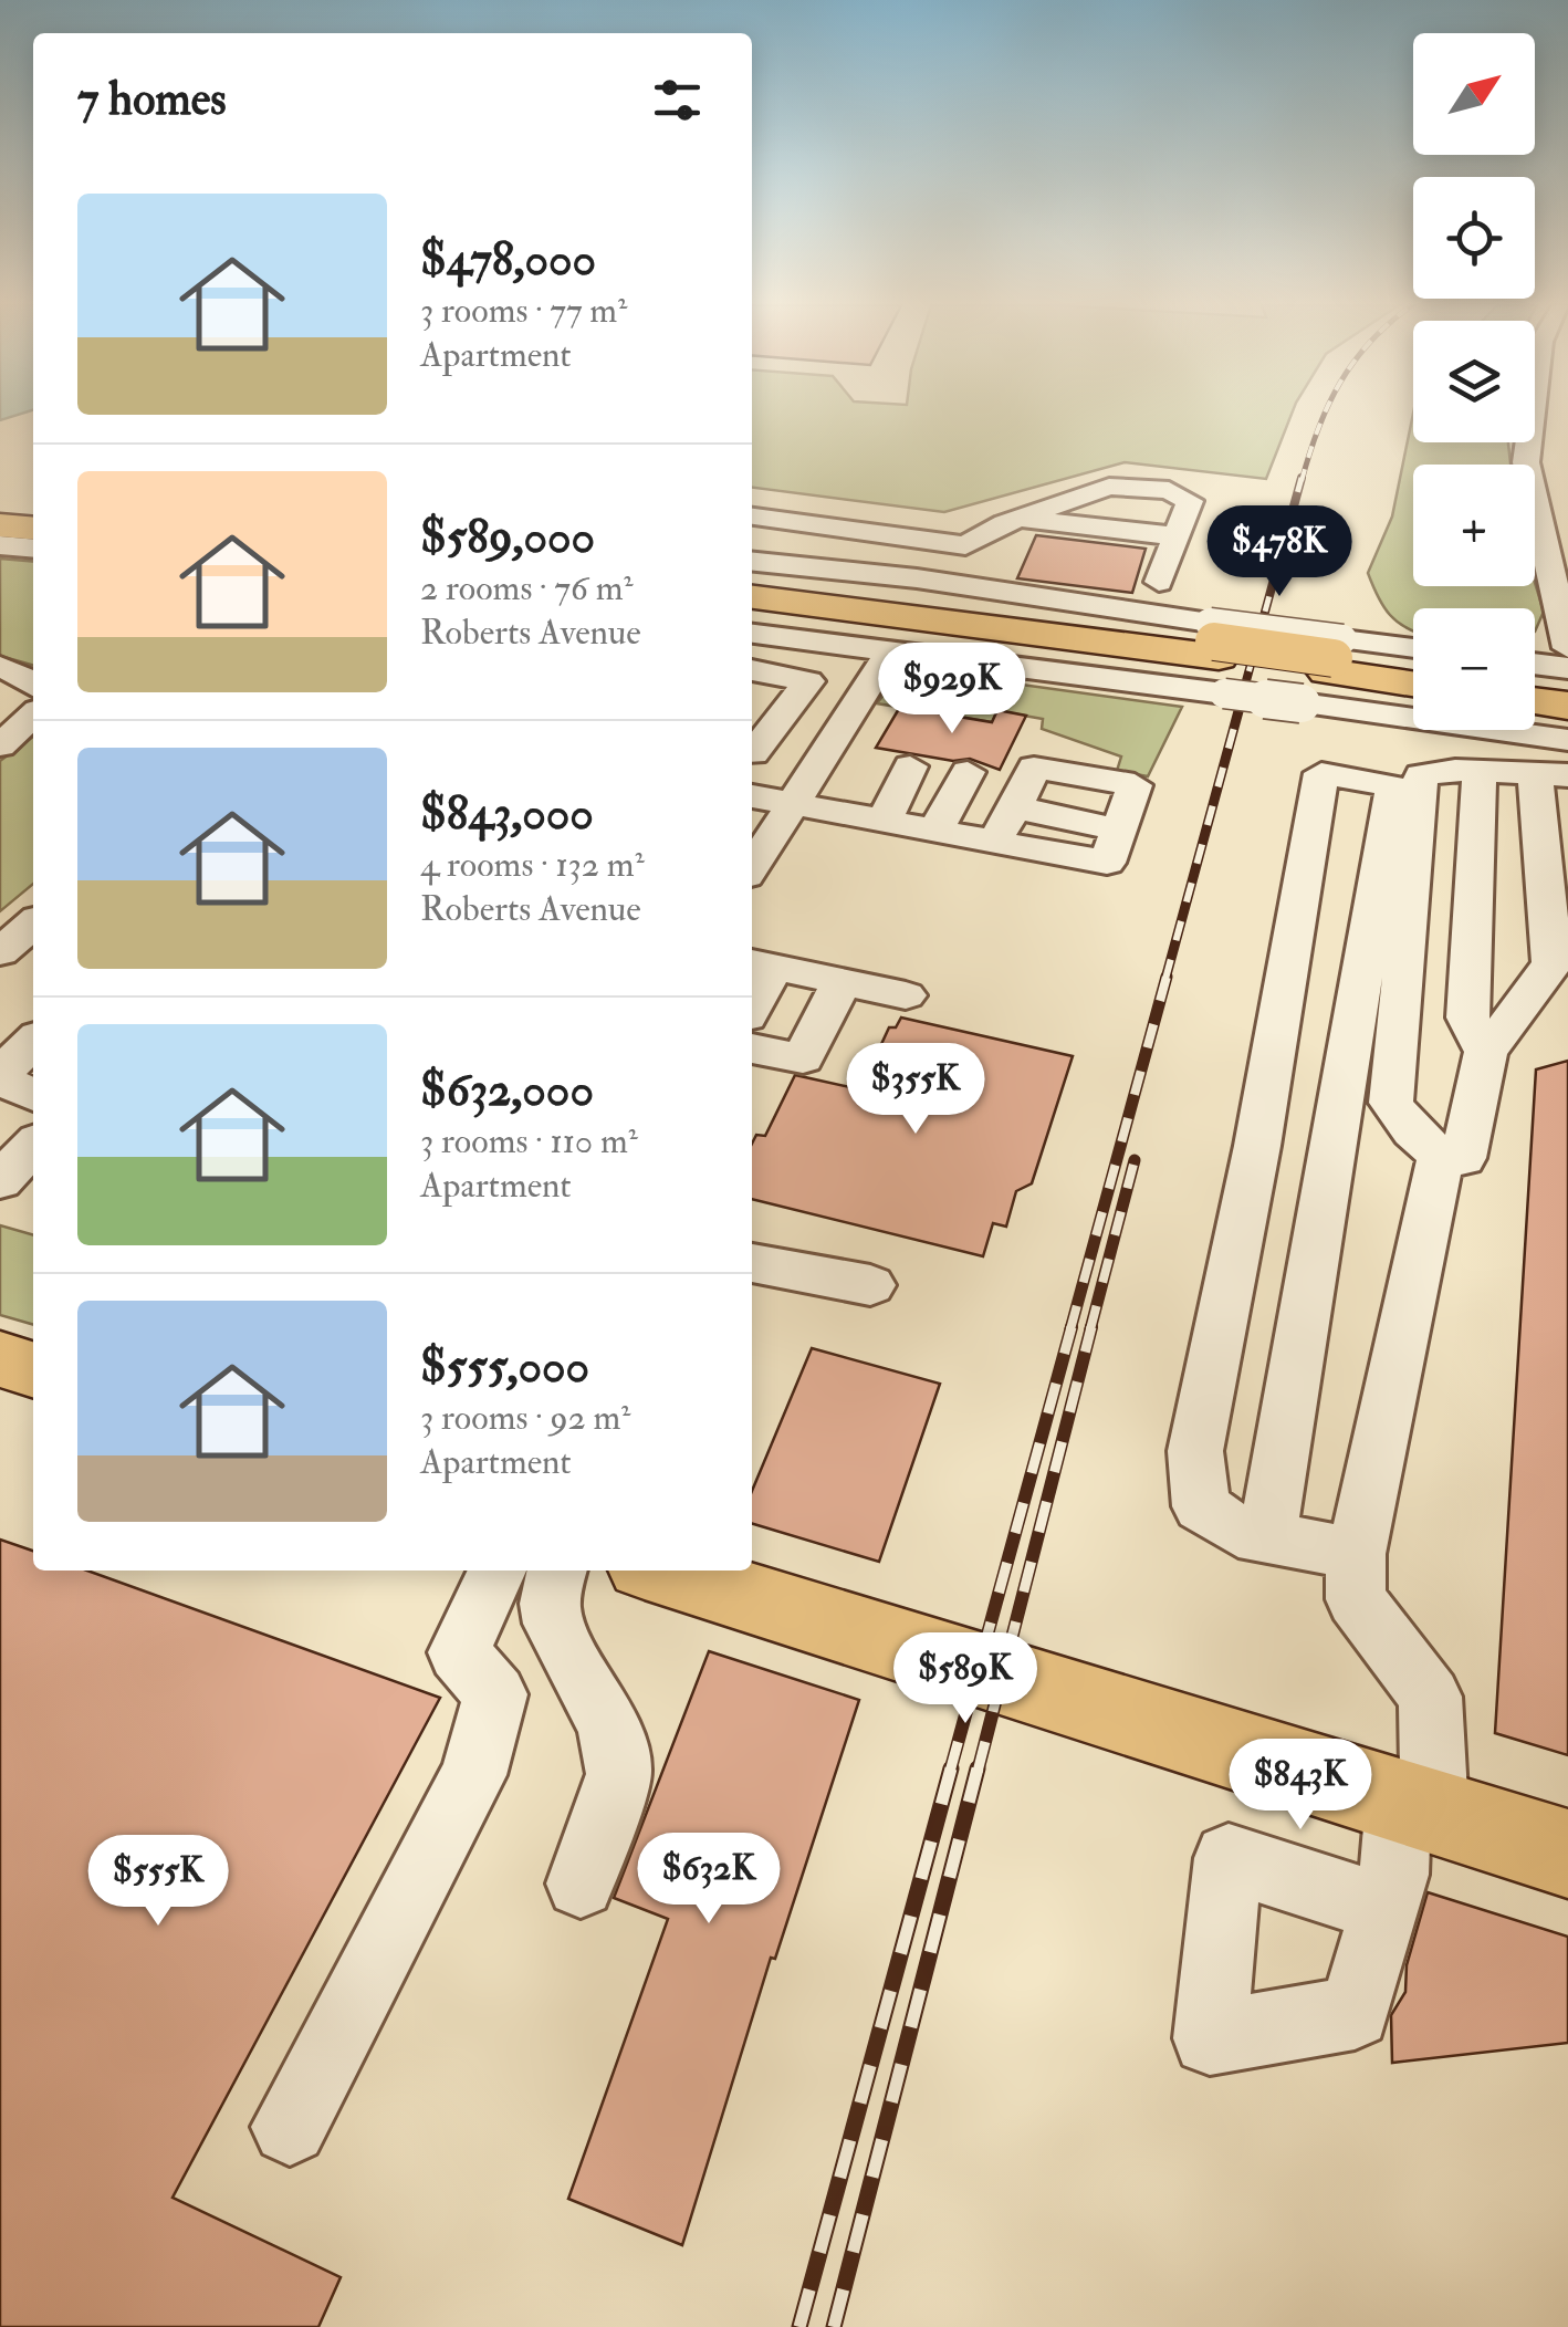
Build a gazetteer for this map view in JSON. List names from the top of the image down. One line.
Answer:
{"north":"top right","page":{"map_buttons":["+","−"],"heading":"7 homes","list":[{"name":"$478,000","note":"3 rooms · 77 m² · Apartment"},{"name":"$589,000","note":"2 rooms · 76 m² · Roberts Avenue"},{"name":"$843,000","note":"4 rooms · 132 m² · Roberts Avenue"},{"name":"$632,000","note":"3 rooms · 110 m² · Apartment"},{"name":"$555,000","note":"3 rooms · 92 m² · Apartment"}],"price":["$478K","$929K","$355K","$589K","$843K","$632K","$555K"]}}
